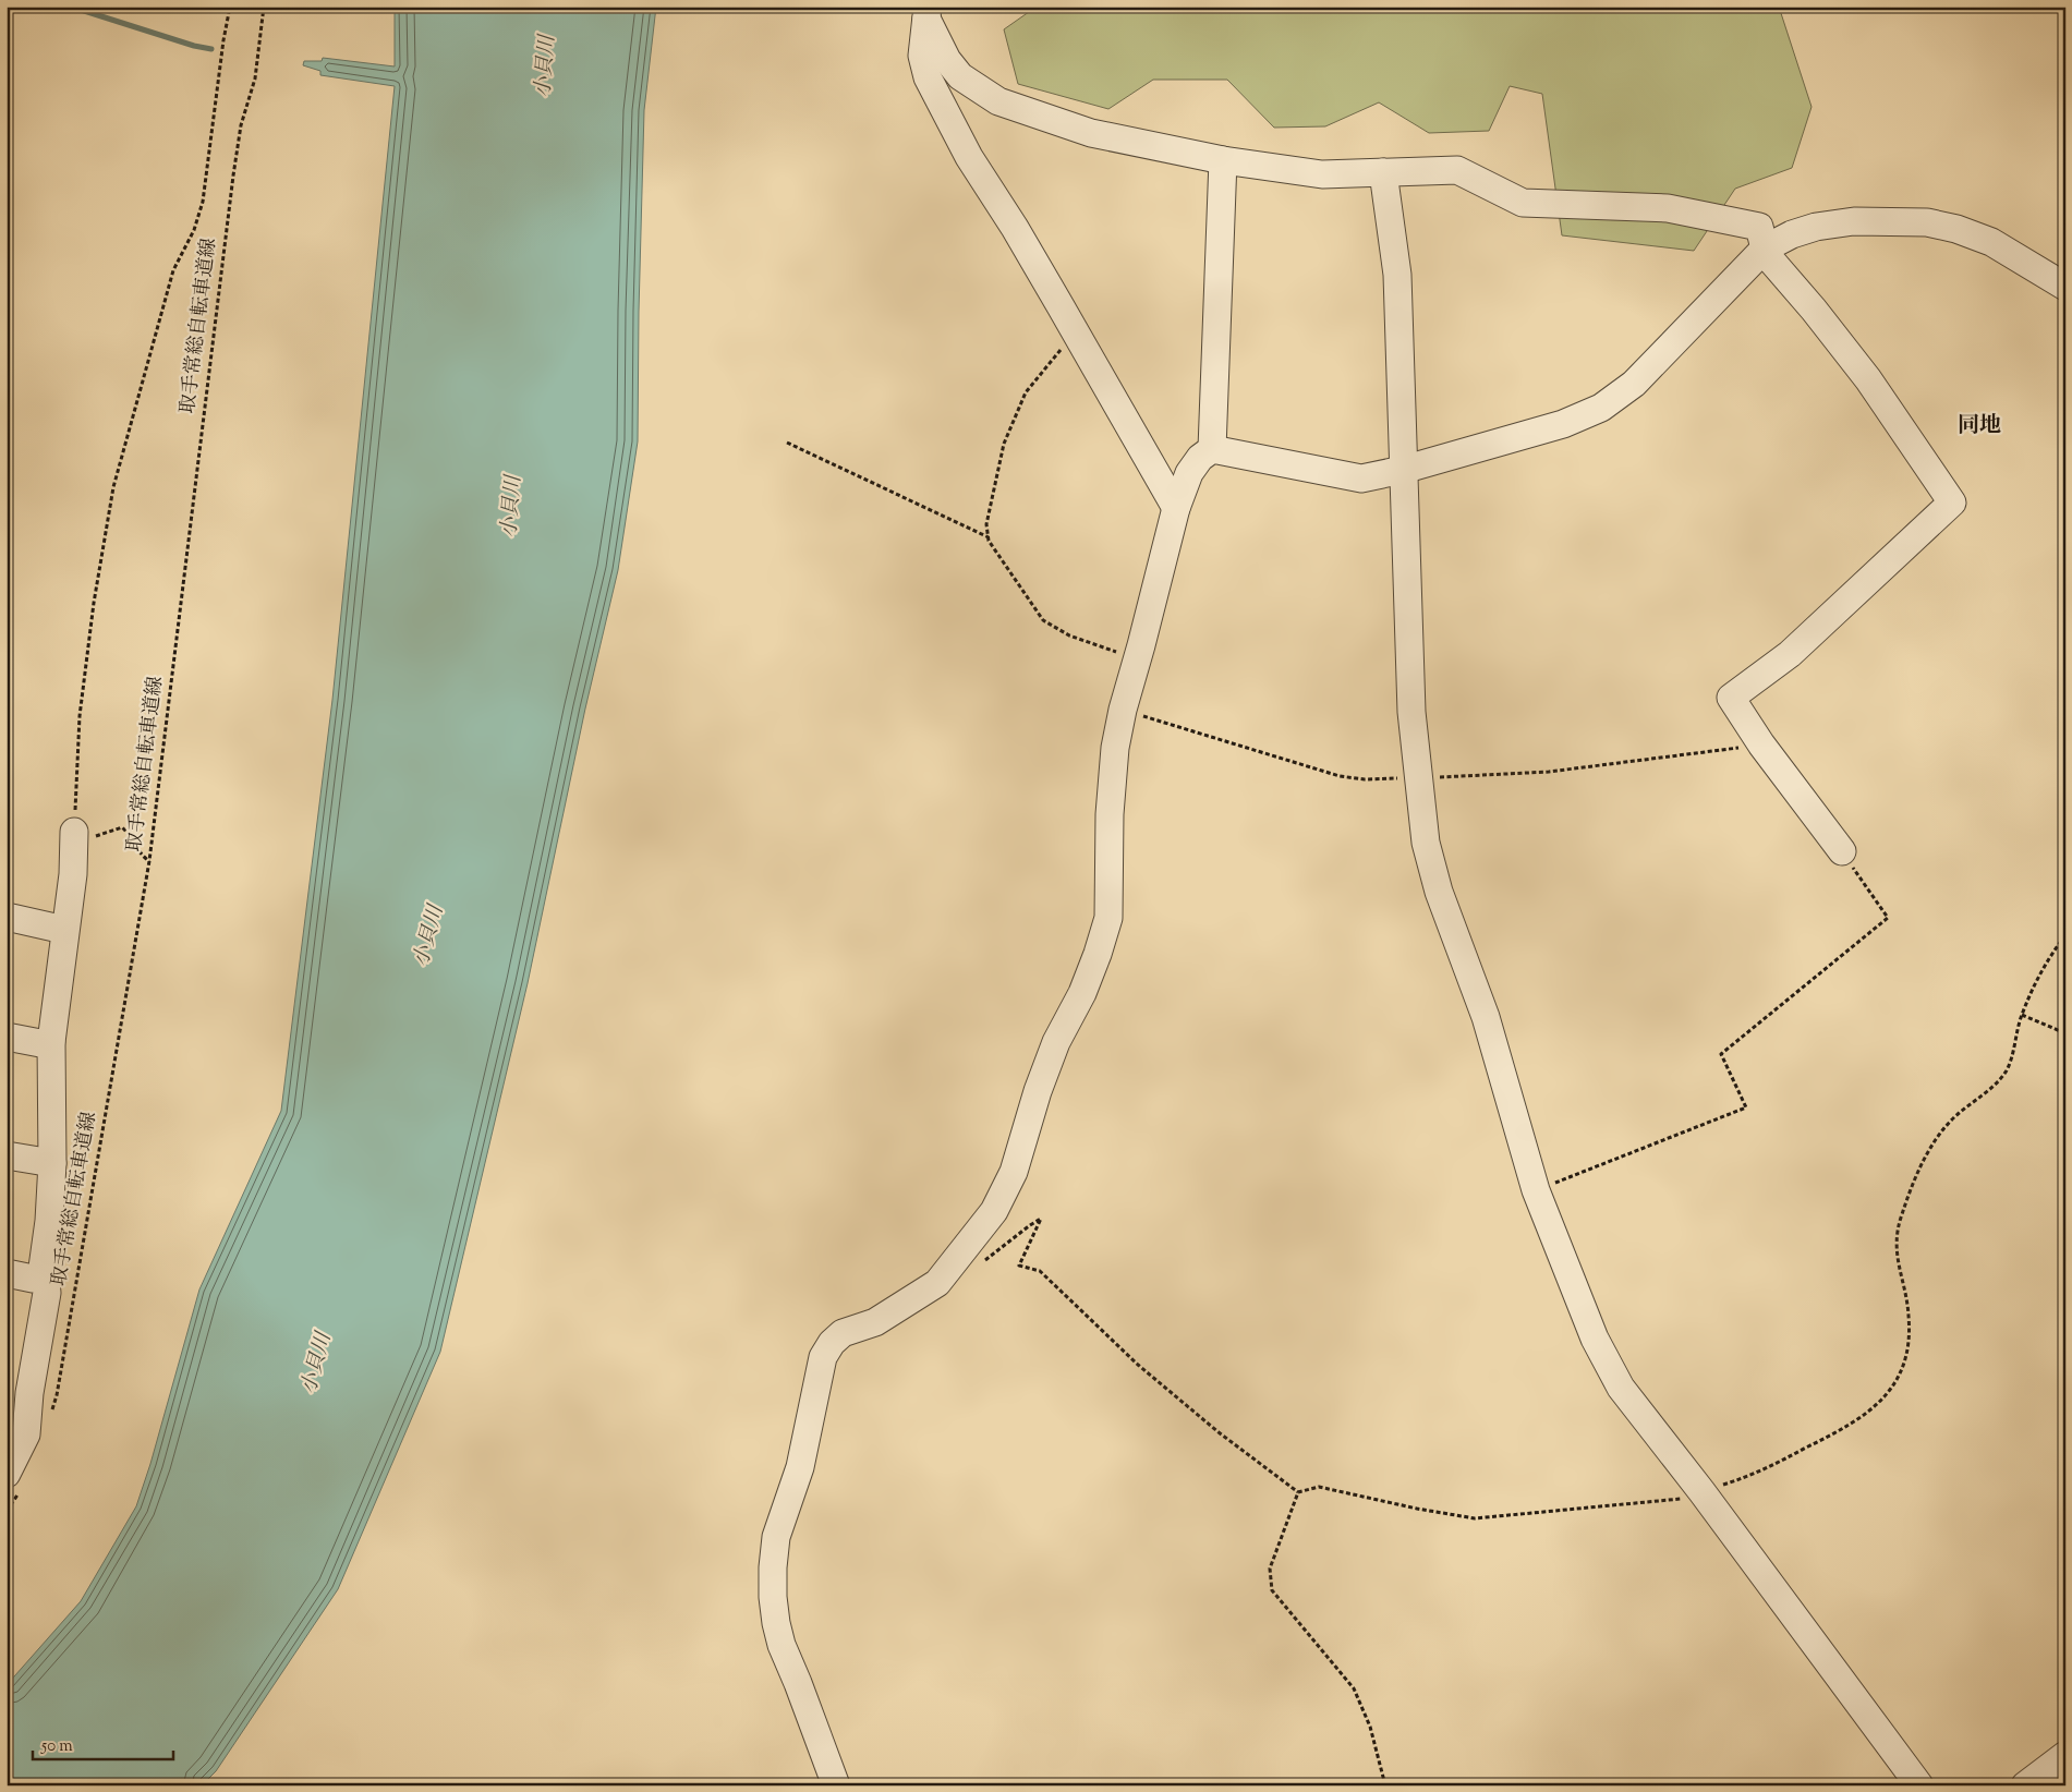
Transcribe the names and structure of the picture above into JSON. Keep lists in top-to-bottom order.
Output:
{
  "streets": {
    "path": ["取手常総自転車道線"]
  },
  "districts": ["同地"],
  "water": ["小貝川"],
  "scale_bar": "50 m"
}
